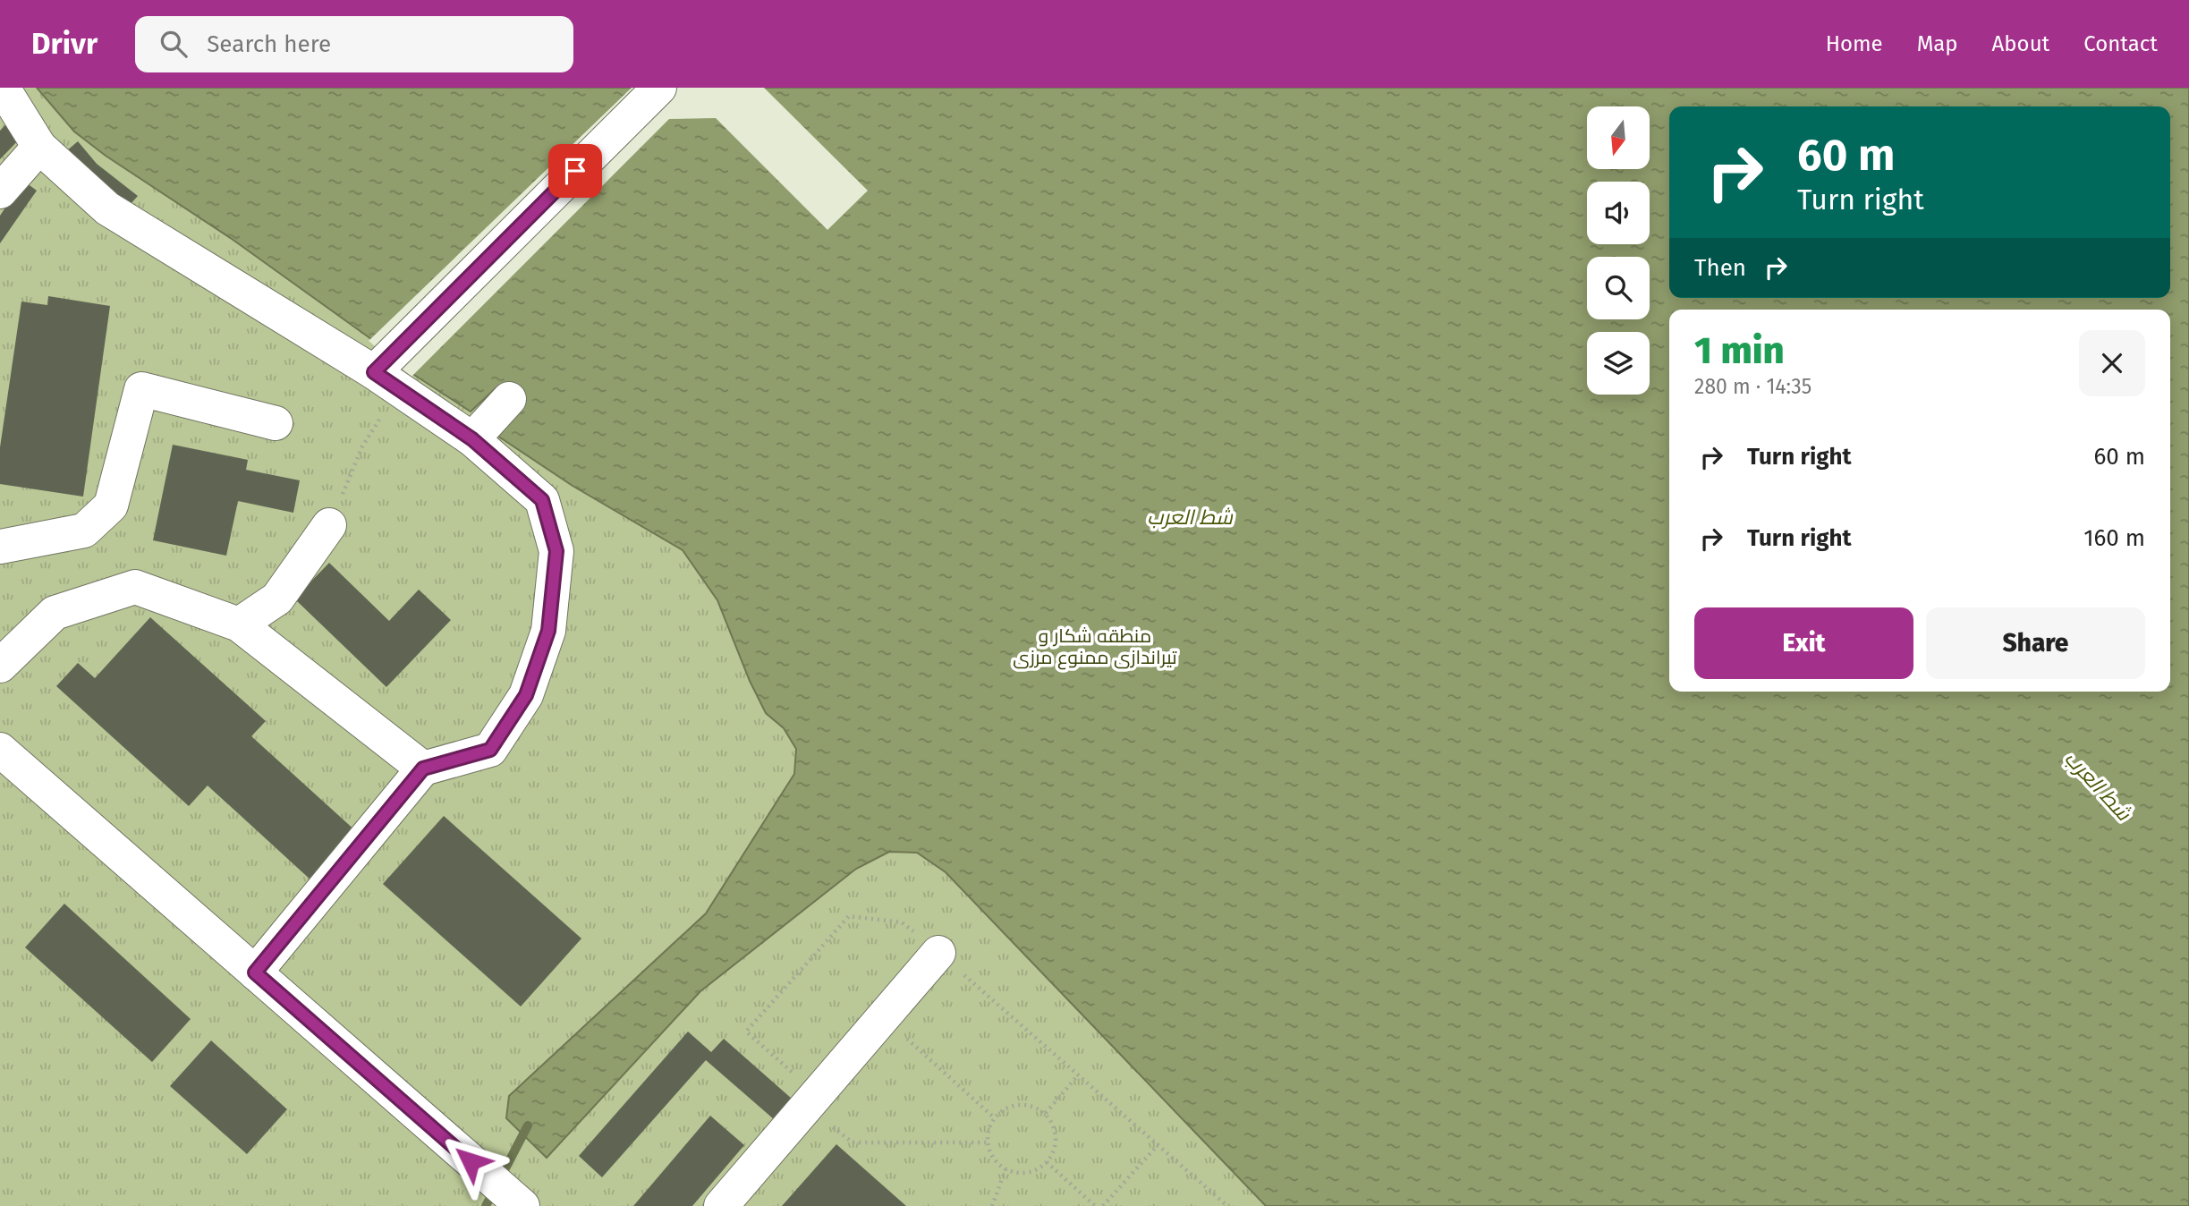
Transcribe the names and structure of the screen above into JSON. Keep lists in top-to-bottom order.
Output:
{
  "water": ["شط العرب"],
  "parks": ["منطقه شکار و تیراندازی ممنوع مرزی"],
  "north": "bottom",
  "page": {
    "header": "Drivr",
    "search": "Search here",
    "nav": [
      "Home",
      "Map",
      "About",
      "Contact"
    ],
    "turn": ["60 m", "Turn right"],
    "then": "Then",
    "heading": ["1 min", "280 m · 14:35"],
    "list": [
      {
        "name": "Turn right",
        "value": "60 m"
      },
      {
        "name": "Turn right",
        "value": "160 m"
      }
    ],
    "buttons": ["Exit", "Share"]
  }
}
